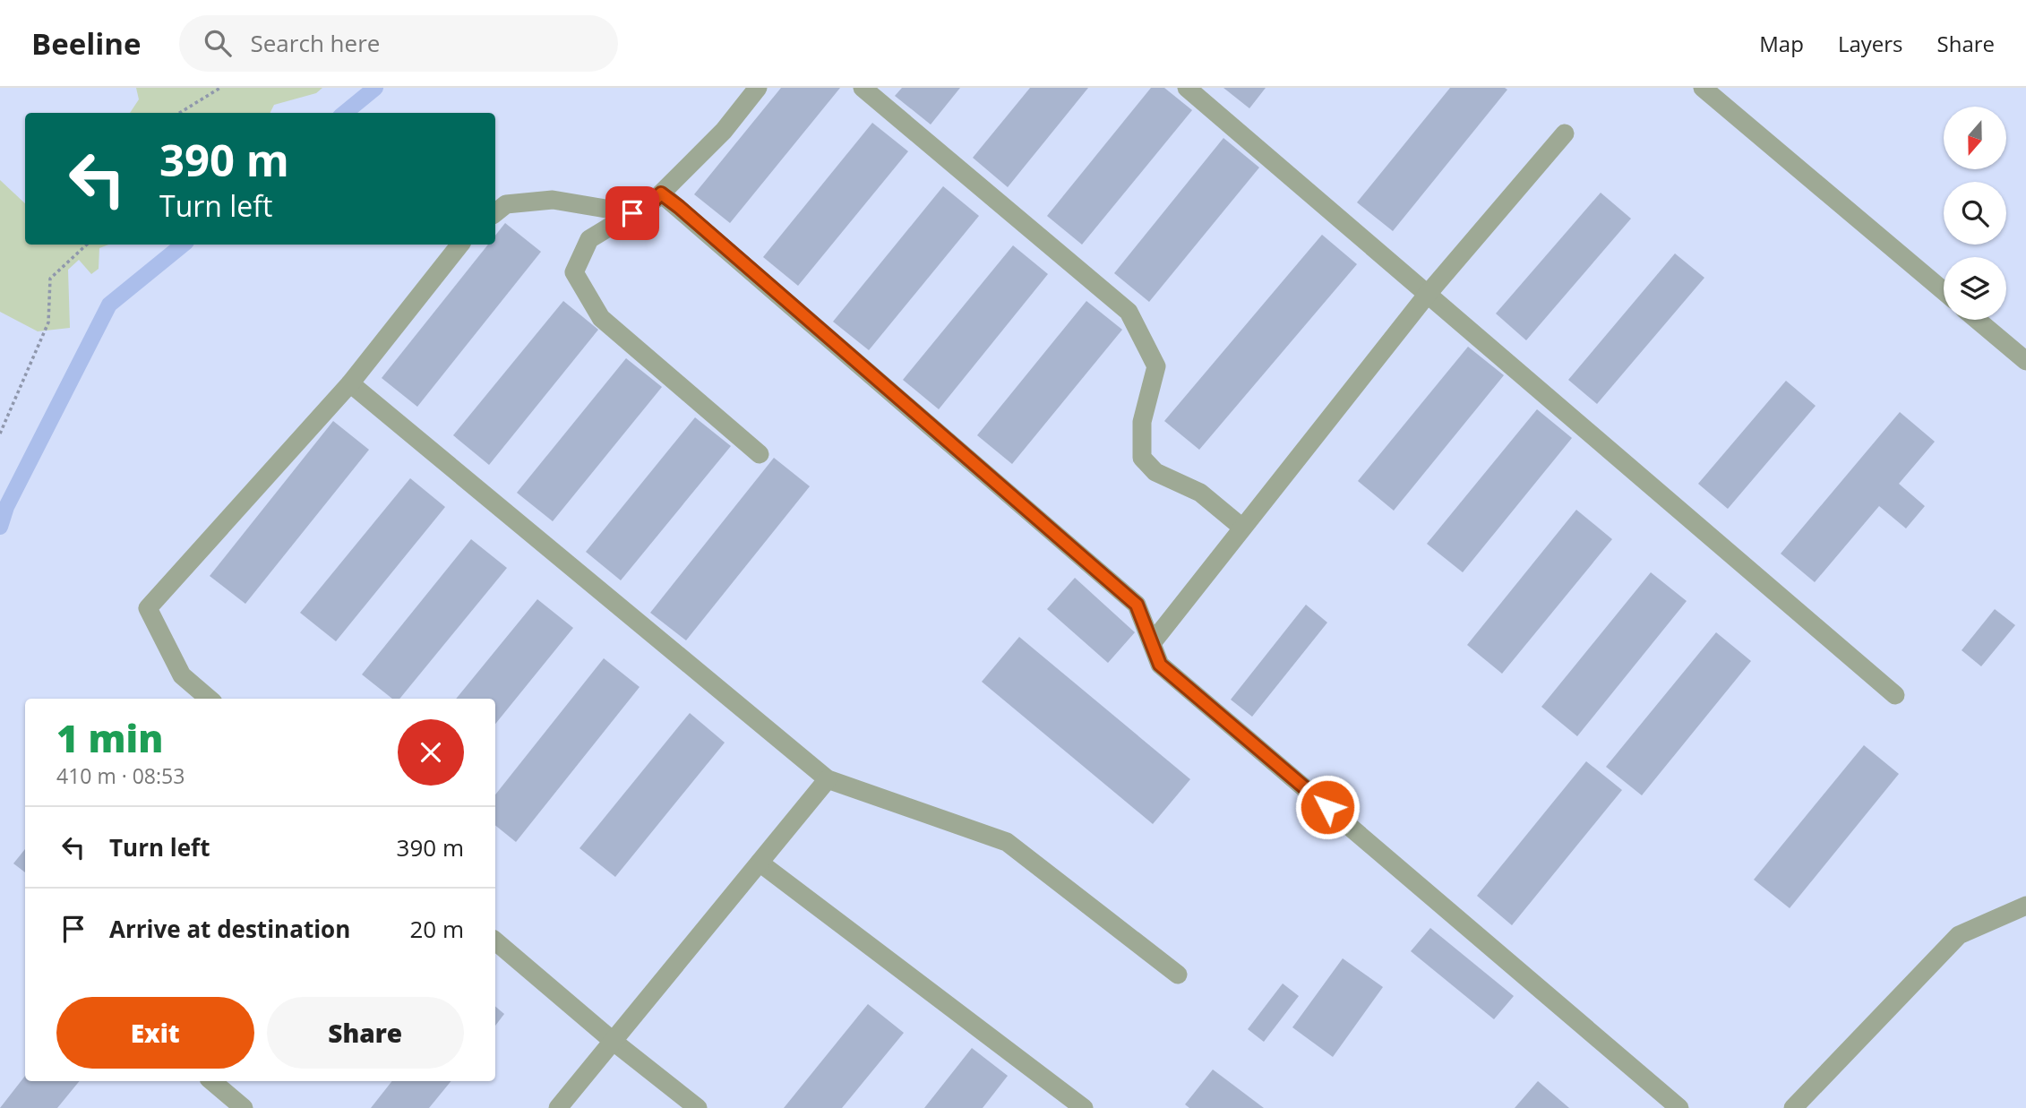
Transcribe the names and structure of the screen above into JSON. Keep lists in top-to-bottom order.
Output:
{
  "north": "bottom",
  "page": {
    "header": "Beeline",
    "search": "Search here",
    "nav": ["Map", "Layers", "Share"],
    "turn": ["390 m", "Turn left"],
    "heading": ["1 min", "410 m · 08:53"],
    "list": [
      {
        "name": "Turn left",
        "value": "390 m"
      },
      {
        "name": "Arrive at destination",
        "value": "20 m"
      }
    ],
    "buttons": ["Exit", "Share"]
  }
}
